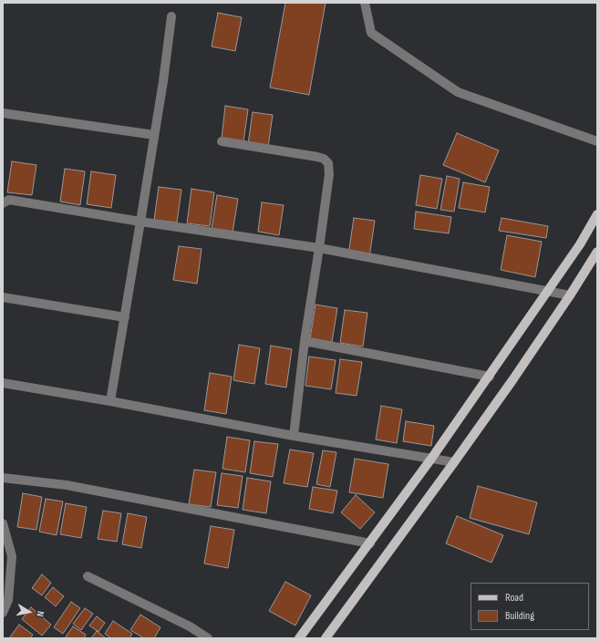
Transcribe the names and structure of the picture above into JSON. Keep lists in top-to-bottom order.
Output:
{
  "legend": ["Road", "Building"],
  "north": "right"
}
